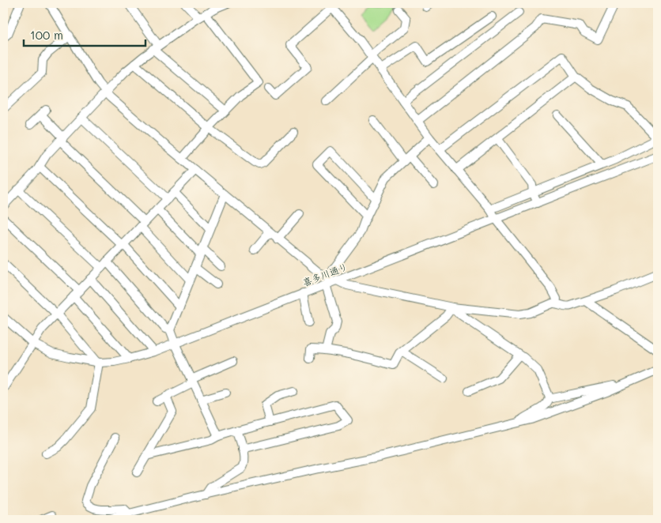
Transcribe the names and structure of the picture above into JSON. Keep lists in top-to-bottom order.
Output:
{
  "streets": {
    "street": ["喜多川通り"]
  },
  "scale_bar": "100 m"
}
